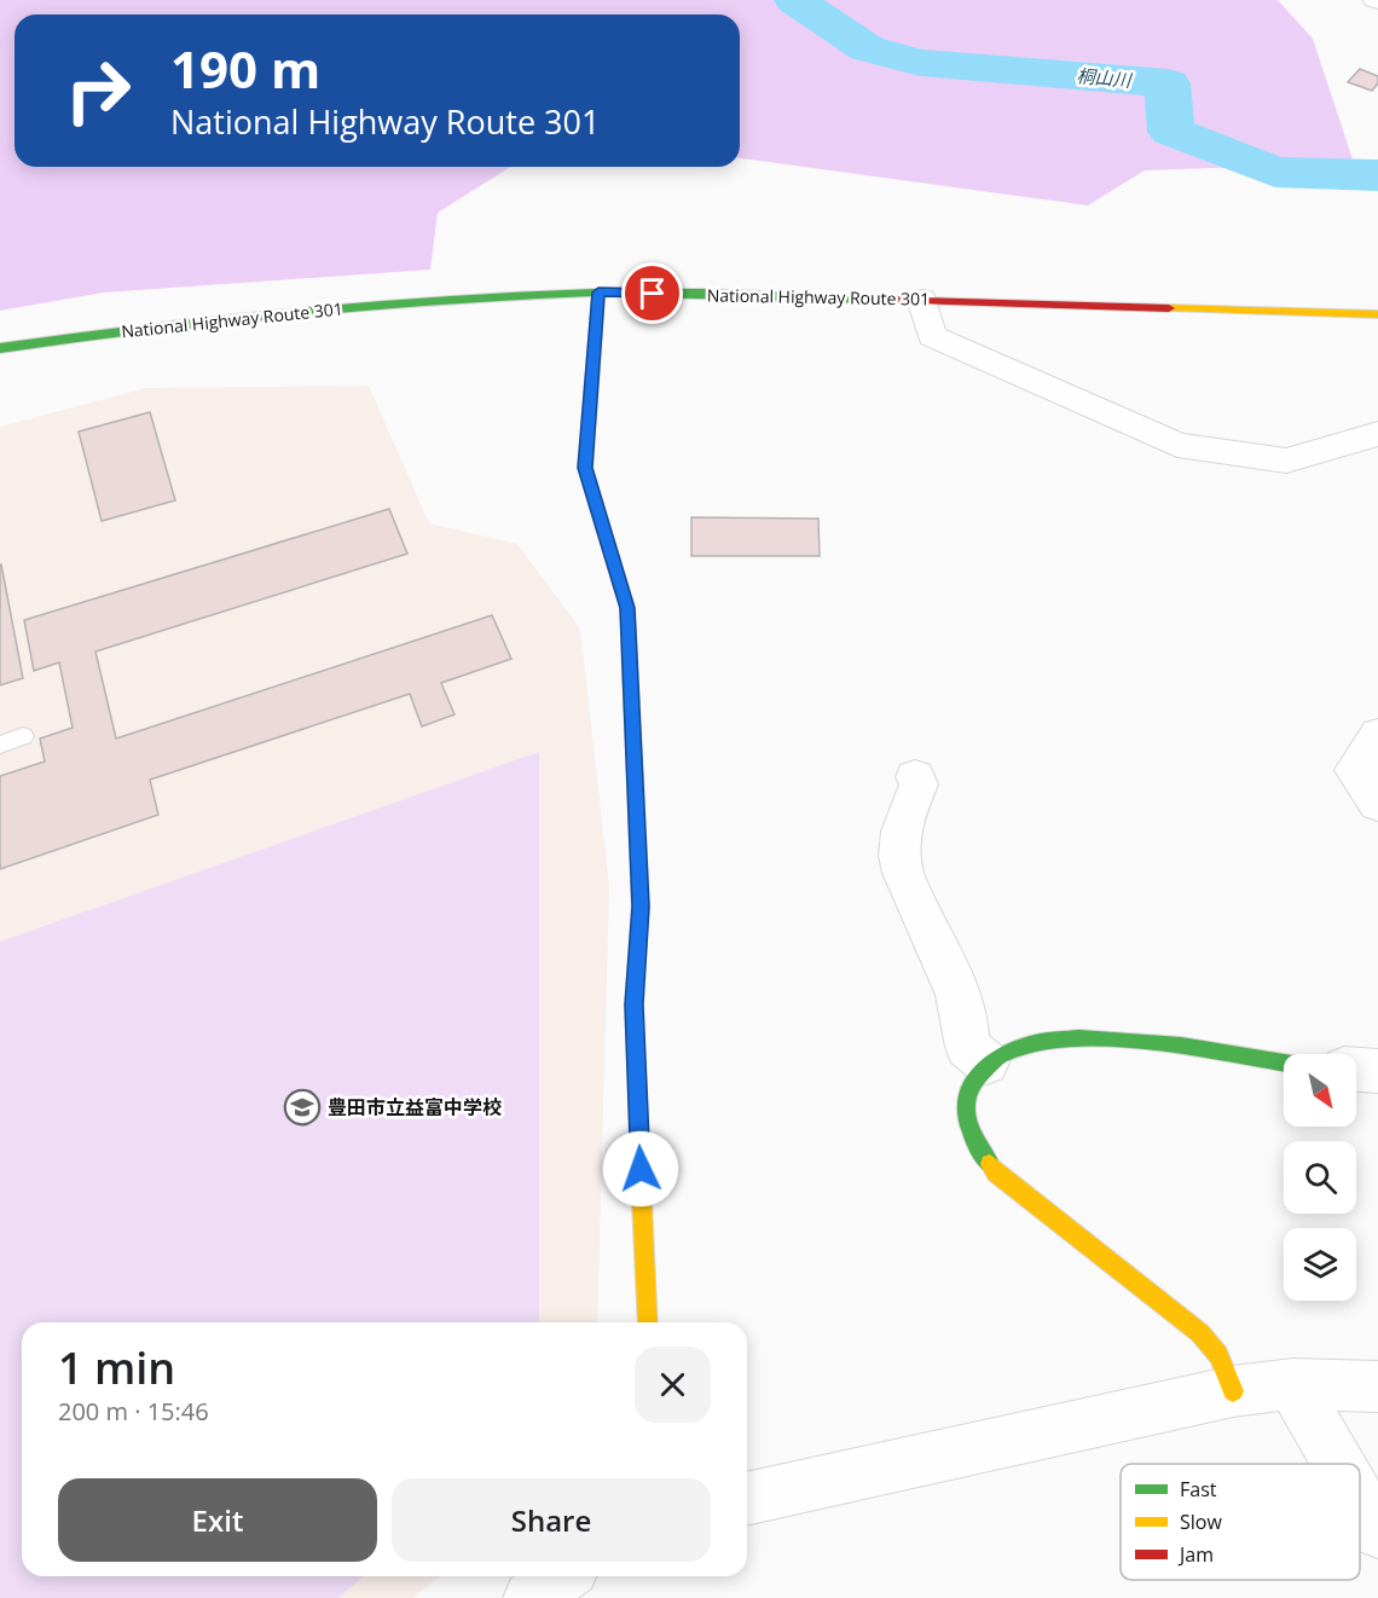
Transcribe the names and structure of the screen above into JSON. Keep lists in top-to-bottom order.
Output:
{
  "streets": {
    "main road": ["National Highway Route 301"]
  },
  "water": ["桐山川"],
  "places": {
    "school or university": ["豊田市立益富中学校"]
  },
  "legend": ["Fast", "Slow", "Jam"],
  "north": "bottom right",
  "page": {
    "turn": ["190 m", "National Highway Route 301"],
    "heading": ["1 min", "200 m · 15:46"],
    "buttons": ["Exit", "Share"]
  }
}
